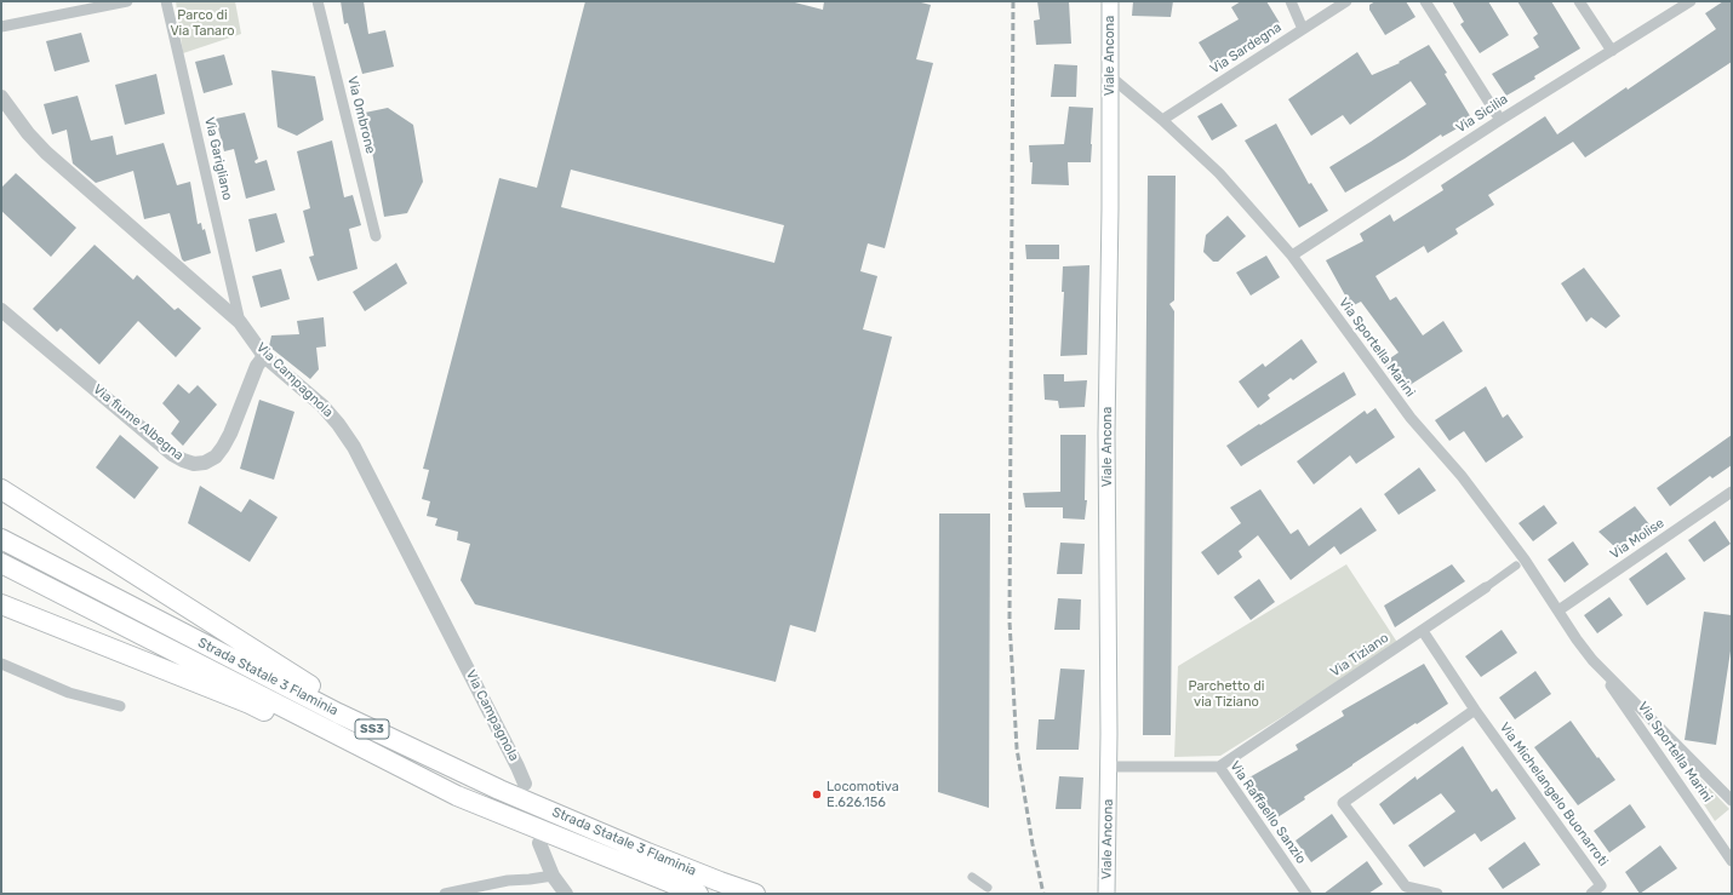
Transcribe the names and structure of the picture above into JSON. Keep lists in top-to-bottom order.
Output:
{
  "streets": {
    "highway": ["Strada Statale 3 Flaminia", "SS3"],
    "main road": ["Viale Ancona"],
    "street": [
      "Via Sardegna",
      "Via Sicilia",
      "Via Ombrone",
      "Via Garigliano",
      "Via Sportella Marini",
      "Via Campagnola",
      "Via fiume Albegna",
      "Via Molise",
      "Via Tiziano",
      "Via Michelangelo Buonarroti",
      "Via Raffaello Sanzio"
    ]
  },
  "crossings": [
    ["Via Sardegna", "Via Sportella Marini"],
    ["Viale Ancona", "Via Sportella Marini"],
    ["Viale Ancona", "Via Raffaello Sanzio"],
    ["Via Sicilia", "Via Sportella Marini"],
    ["Via Garigliano", "Via Campagnola"],
    ["Via Sportella Marini", "Via Molise"],
    ["Via Campagnola", "Via fiume Albegna"],
    ["Via Tiziano", "Via Michelangelo Buonarroti"],
    ["Via Tiziano", "Via Raffaello Sanzio"]
  ],
  "parks": ["Parco di Via Tanaro", "Parchetto di via Tiziano"],
  "places": ["Locomotiva E.626.156"]
}
